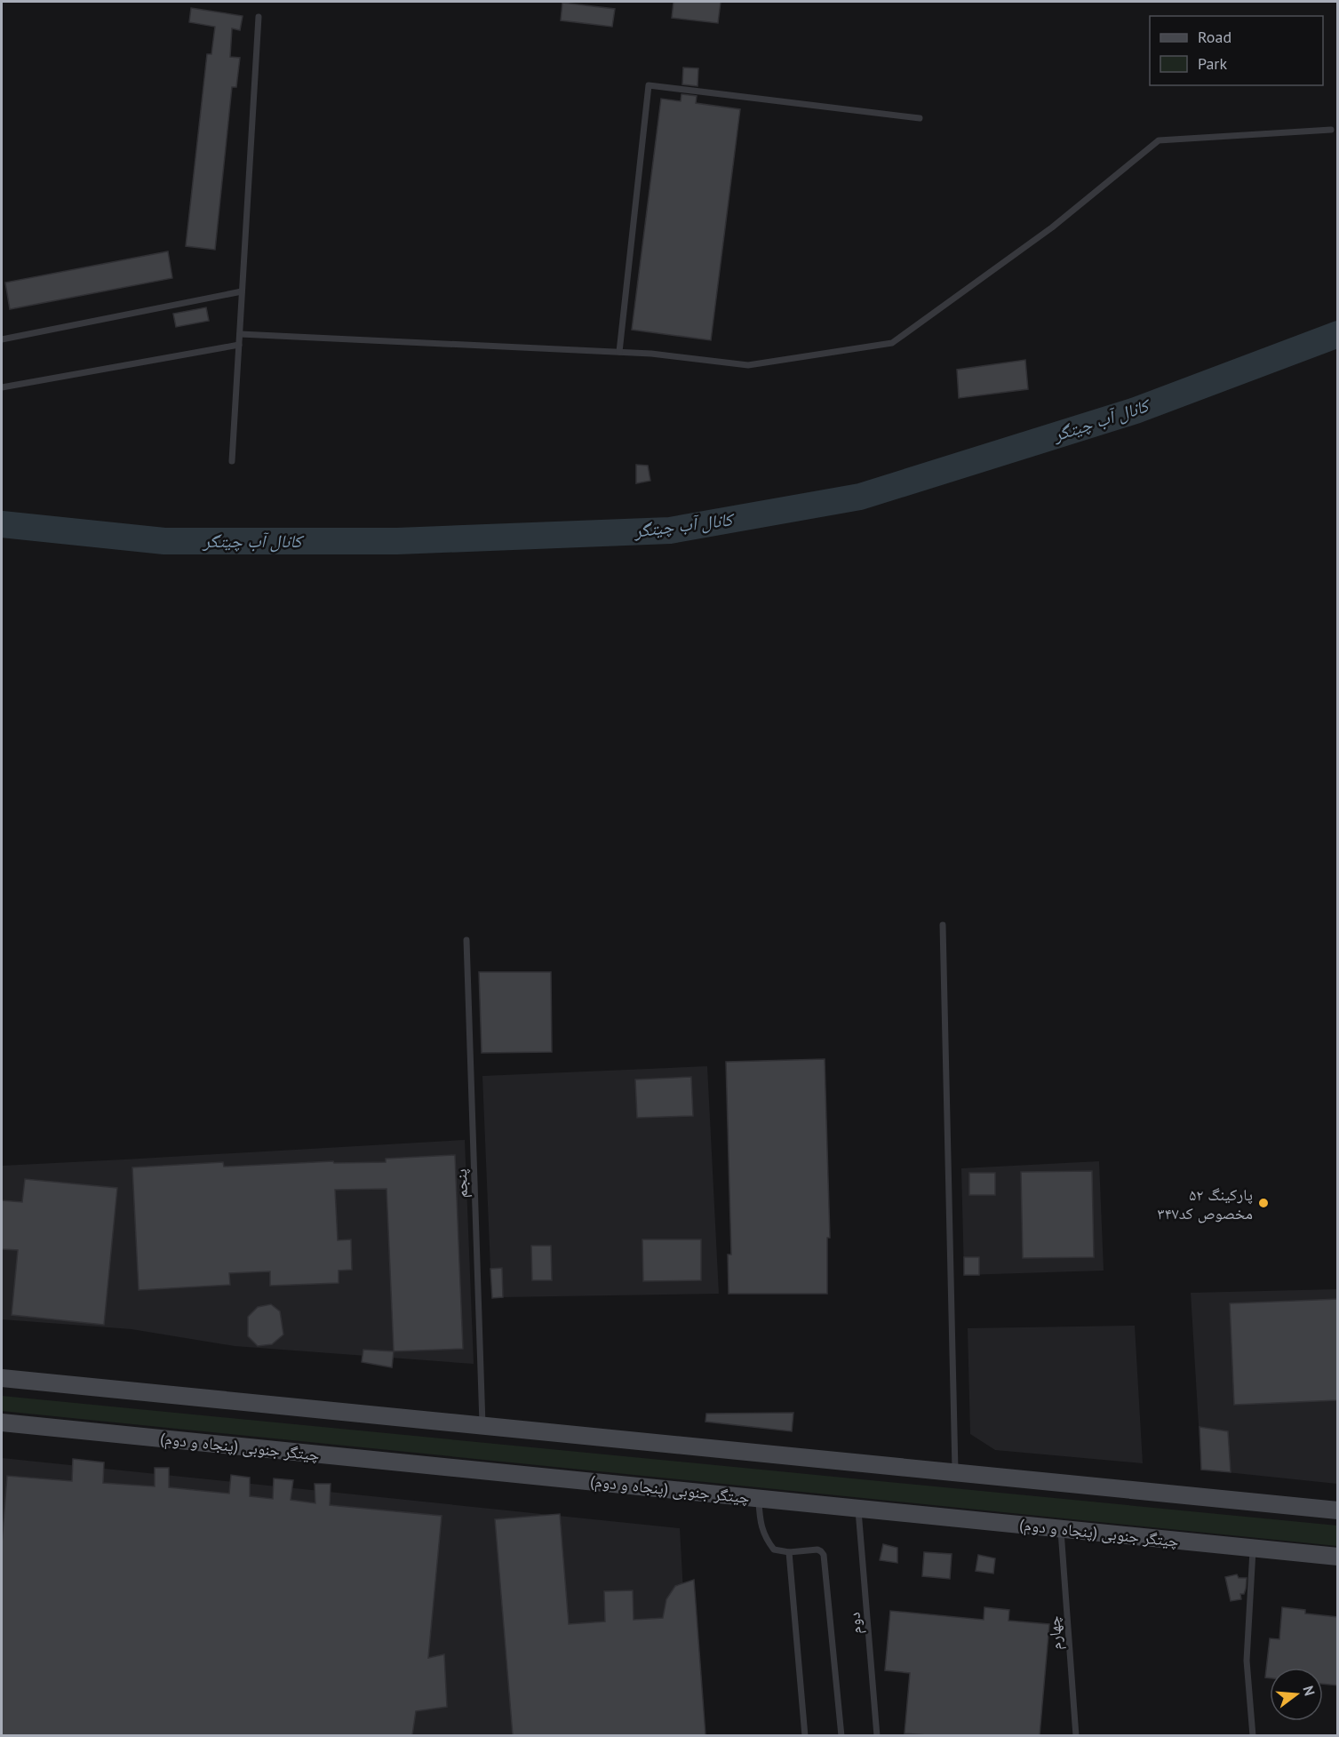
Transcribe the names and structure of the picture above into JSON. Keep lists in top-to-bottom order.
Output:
{
  "streets": {
    "main road": ["چیتگر جنوبی (پنجاه و دوم)"],
    "lane": ["پنجم", "دوم", "چهارم"]
  },
  "crossings": [
    ["چیتگر جنوبی (پنجاه و دوم)", "دوم"],
    ["چیتگر جنوبی (پنجاه و دوم)", "چهارم"]
  ],
  "water": ["کانال آب چیتگر"],
  "places": ["پارکینگ ۵۲ مخصوص کد۳۴۷"],
  "legend": ["Road", "Park"],
  "north": "right"
}
